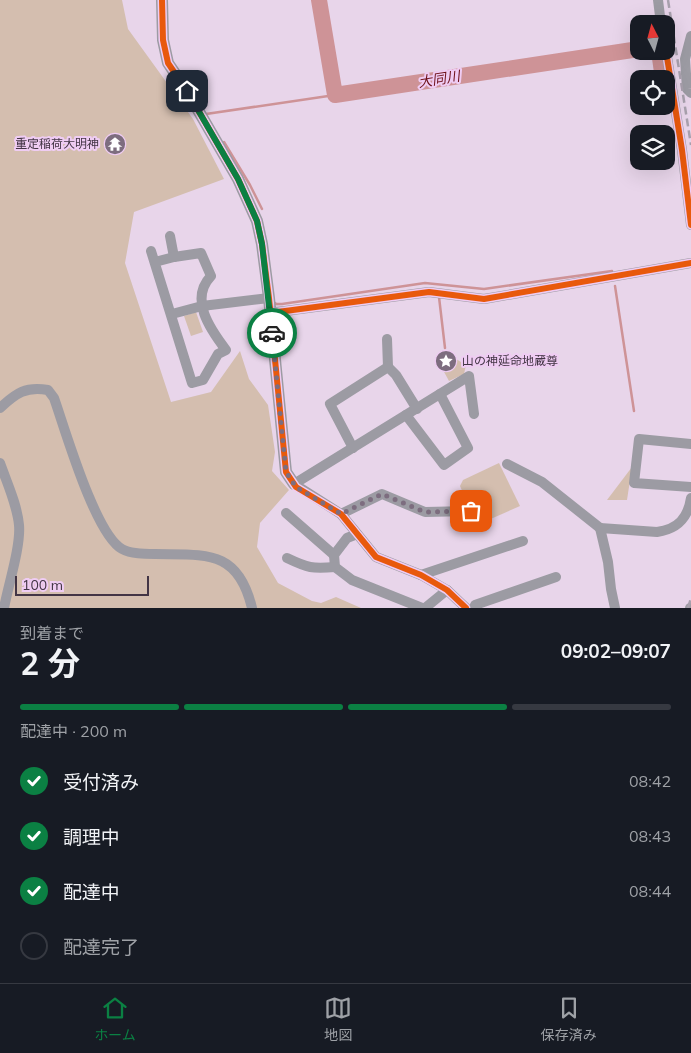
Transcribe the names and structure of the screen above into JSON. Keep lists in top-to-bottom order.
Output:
{
  "water": ["大同川"],
  "places": {
    "temple": ["重定稲荷大明神"],
    "place": ["山の神延命地蔵尊"]
  },
  "scale_bar": "100 m",
  "north": "top",
  "page": {
    "scale": "100 m",
    "heading": ["2 分", "到着まで", "09:02–09:07"],
    "bar": "配達中 · 200 m",
    "list": [
      ["受付済み", "08:42"],
      ["調理中", "08:43"],
      ["配達中", "08:44"],
      "配達完了"
    ],
    "tabs": ["ホーム", "地図", "保存済み"]
  }
}
